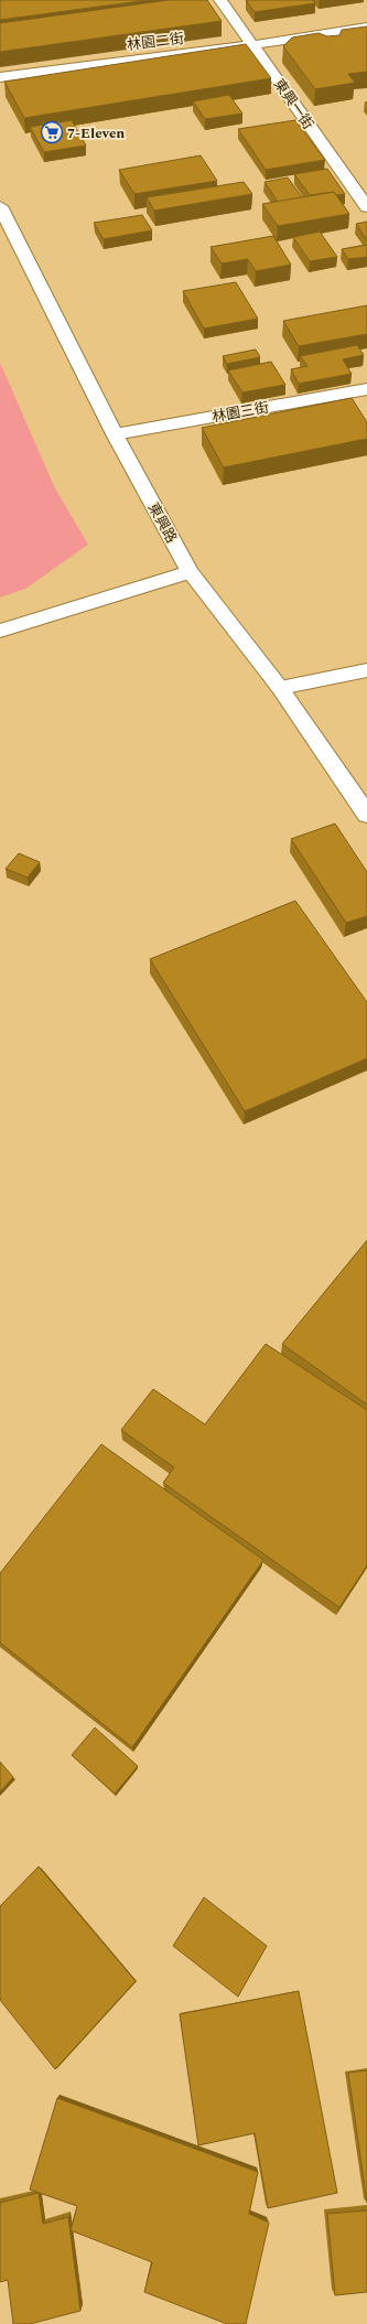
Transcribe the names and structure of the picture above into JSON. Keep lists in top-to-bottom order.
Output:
{
  "streets": {
    "street": [
      "林園二街",
      "東興一街",
      "林園三街",
      "東興路"
    ]
  },
  "crossings": [
    ["林園二街", "東興一街"],
    ["林園三街", "東興路"]
  ],
  "places": {
    "supermarket": ["7-Eleven"]
  }
}
